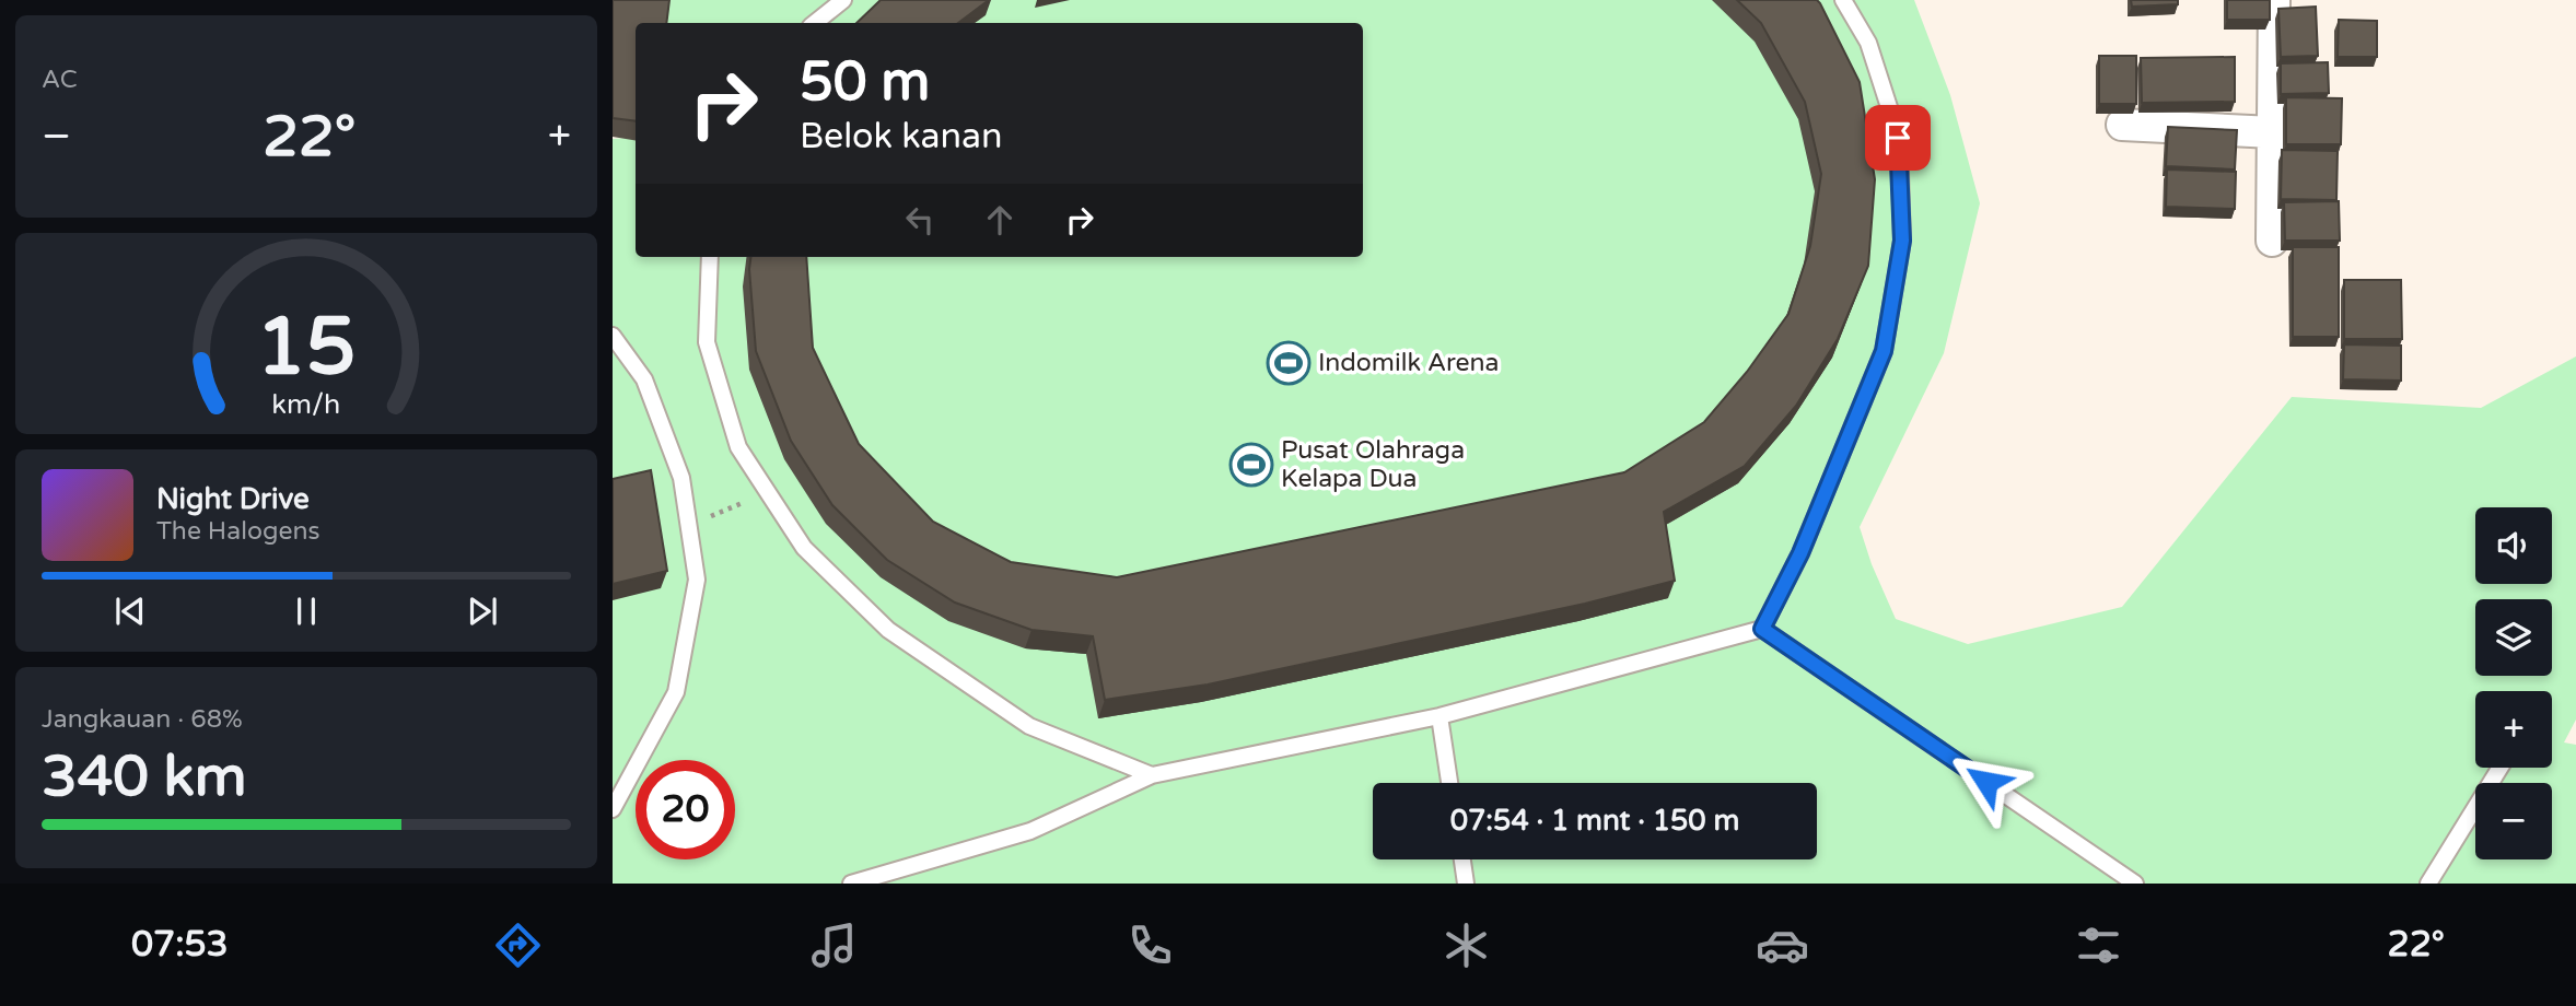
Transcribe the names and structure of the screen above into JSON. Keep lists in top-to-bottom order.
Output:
{
  "places": {
    "sports": ["Indomilk Arena", "Pusat Olahraga Kelapa Dua"]
  },
  "page": {
    "tile": [
      "AC",
      ["Jangkauan · 68%", "340 km"]
    ],
    "turn": ["50 m", "Belok kanan"],
    "heat": ["−", "22°", "+"],
    "song": ["Night Drive", "The Halogens"],
    "map_buttons": ["+", "−"],
    "limit": "20",
    "trip": "07:54 · 1 mnt · 150 m",
    "tabs": ["07:53", "22°"],
    "gauge": ["15", "km/h"]
  }
}
